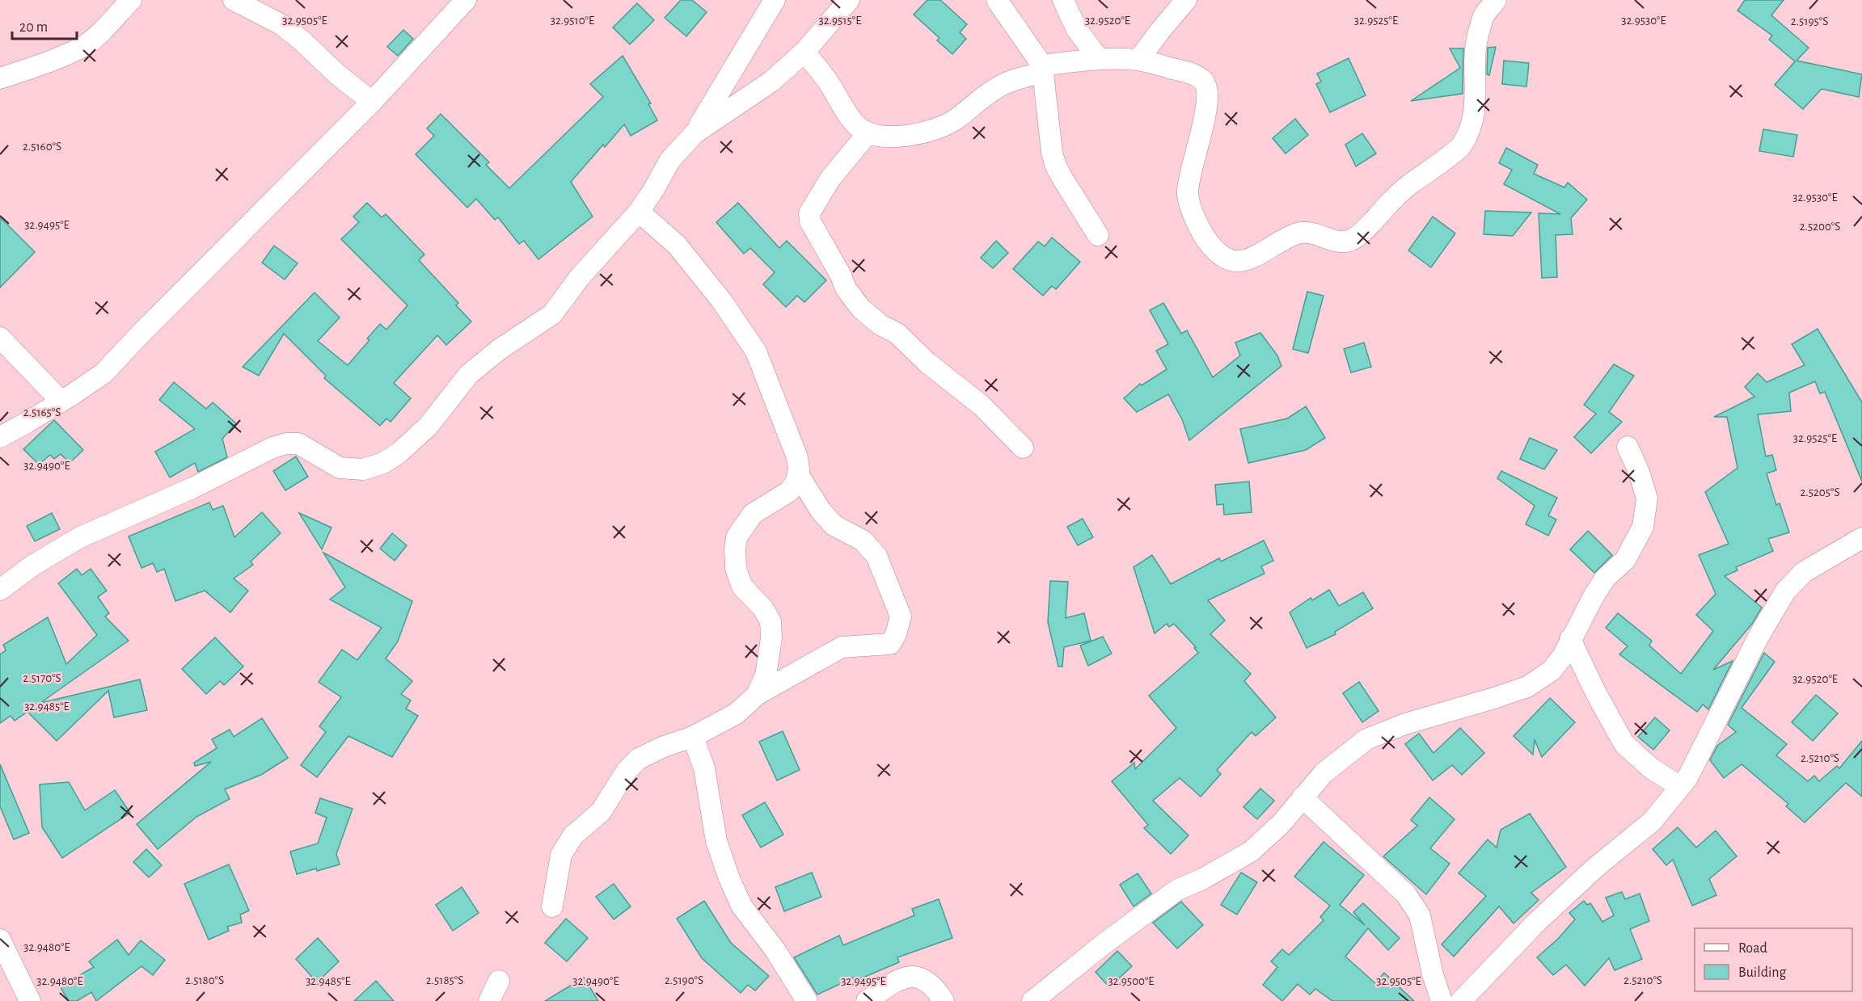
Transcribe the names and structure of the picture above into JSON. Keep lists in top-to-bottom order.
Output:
{
  "legend": ["Road", "Building"],
  "scale_bar": "20 m",
  "coordinates": [
    "32.9505°E",
    "32.9510°E",
    "32.9515°E",
    "32.9520°E",
    "32.9525°E",
    "32.9530°E",
    "2.5195°S",
    "2.5160°S",
    "32.9495°E",
    "2.5200°S",
    "2.5165°S",
    "32.9490°E",
    "2.5205°S",
    "2.5170°S",
    "32.9485°E",
    "2.5210°S",
    "32.9480°E",
    "2.5180°S",
    "2.5185°S",
    "2.5190°S",
    "32.9500°E"
  ]
}
